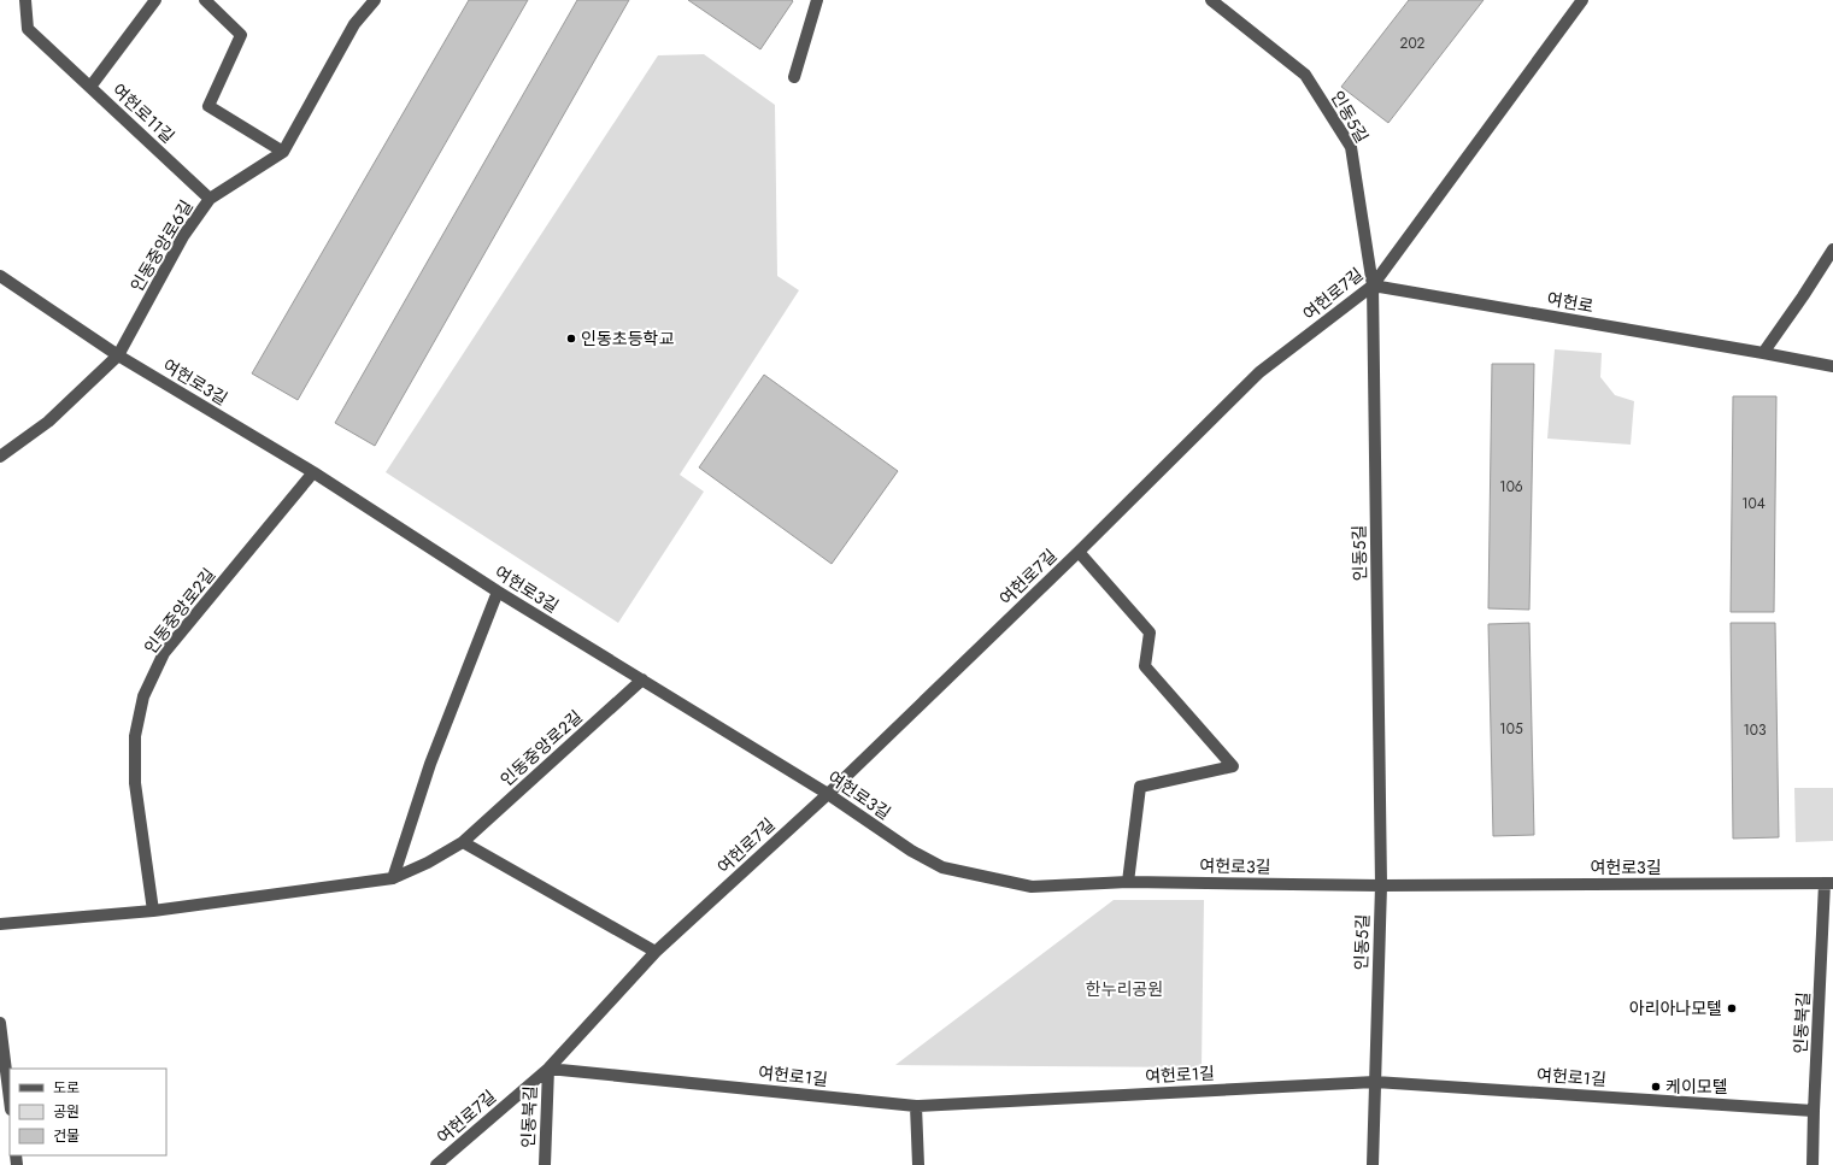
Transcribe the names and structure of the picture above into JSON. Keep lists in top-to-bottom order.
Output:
{
  "streets": {
    "street": [
      "여헌로11길",
      "인동5길",
      "인동중앙로6길",
      "여헌로7길",
      "여헌로",
      "여헌로3길",
      "인동중앙로2길",
      "인동북길",
      "여헌로1길"
    ]
  },
  "crossings": [
    ["여헌로11길", "인동중앙로6길"],
    ["인동5길", "여헌로7길"],
    ["인동5길", "여헌로"],
    ["인동5길", "여헌로3길"],
    ["인동5길", "여헌로1길"],
    ["인동중앙로6길", "여헌로3길"],
    ["여헌로7길", "여헌로"],
    ["여헌로7길", "여헌로3길"],
    ["여헌로7길", "인동북길"],
    ["여헌로7길", "여헌로1길"],
    ["여헌로3길", "인동중앙로2길"],
    ["여헌로3길", "인동북길"],
    ["인동북길", "여헌로1길"]
  ],
  "parks": ["한누리공원"],
  "places": ["인동초등학교", "아리아나모텔", "케이모텔"],
  "house_numbers": [
    "202",
    "106",
    "104",
    "105",
    "103"
  ],
  "legend": ["도로", "공원", "건물"]
}
